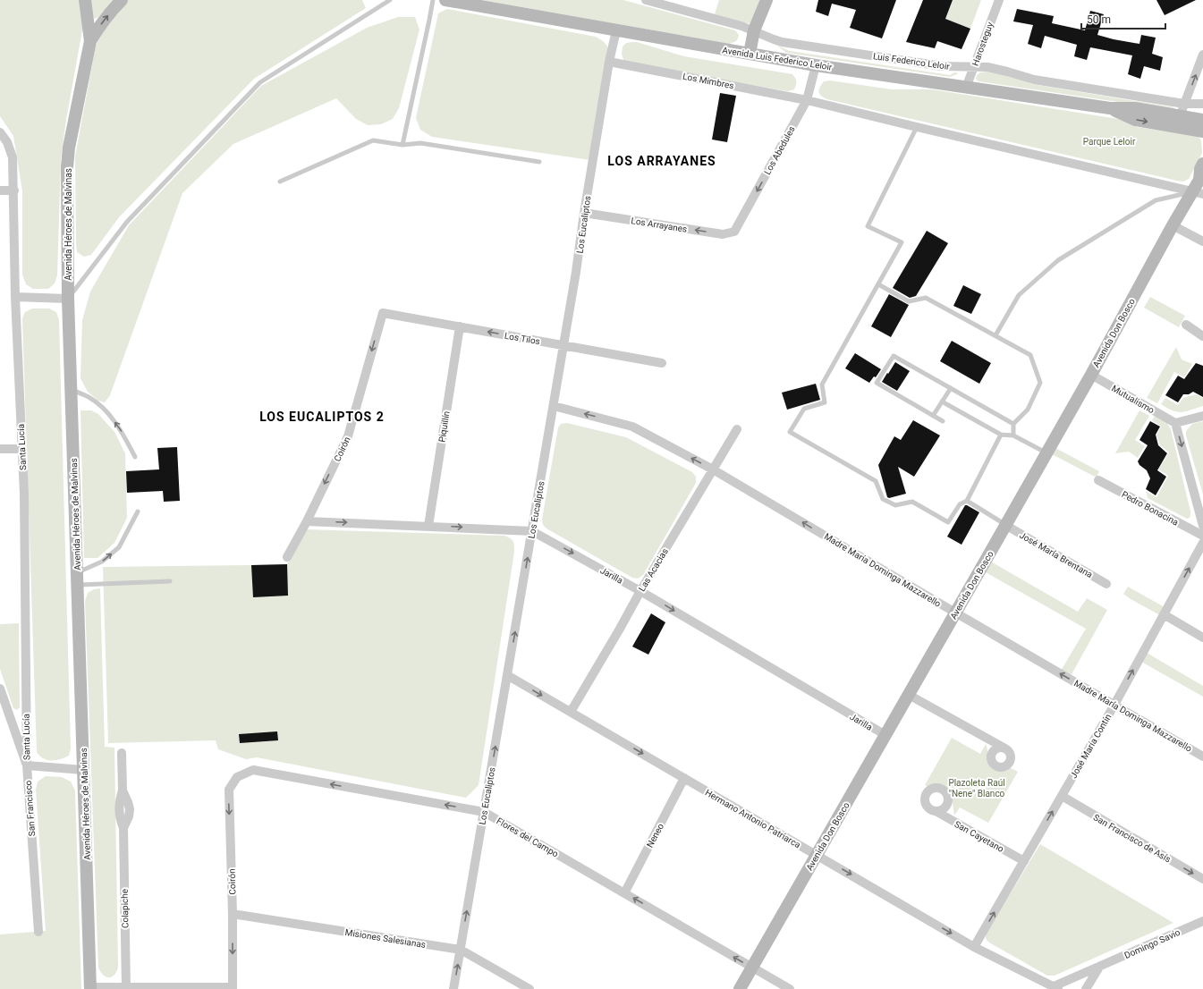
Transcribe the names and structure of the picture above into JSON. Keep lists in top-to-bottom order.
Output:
{
  "streets": {
    "main road": ["Avenida Luis Federico Leloir", "Avenida Héroes de Malvinas", "Avenida Don Bosco"],
    "street": [
      "Harosteguy",
      "Luis Federico Leloir",
      "Los Mimbres",
      "Los Abedules",
      "Los Eucaliptos",
      "Los Arrayanes",
      "Los Tilos",
      "Mutualismo",
      "Piquillín",
      "Santa Lucía",
      "Coirón",
      "Pedro Bonacina",
      "José María Brentana",
      "Las Acacias",
      "Madre María Dominga Mazzarello",
      "Jarilla",
      "José María Contín",
      "San Francisco",
      "Hermano Antonio Patriarca",
      "Neneo",
      "San Cayetano",
      "Flores del Campo",
      "San Francisco de Asís",
      "Colapiche",
      "Misiones Salesianas",
      "Domingo Savio"
    ]
  },
  "crossings": [
    ["Harosteguy", "Avenida Luis Federico Leloir"],
    ["Harosteguy", "Luis Federico Leloir"],
    ["Avenida Luis Federico Leloir", "Luis Federico Leloir"],
    ["Avenida Luis Federico Leloir", "Los Abedules"],
    ["Avenida Luis Federico Leloir", "Los Eucaliptos"],
    ["Los Mimbres", "Los Abedules"],
    ["Los Mimbres", "Los Eucaliptos"],
    ["Los Abedules", "Los Arrayanes"],
    ["Los Eucaliptos", "Los Arrayanes"],
    ["Los Eucaliptos", "Los Tilos"],
    ["Los Eucaliptos", "Madre María Dominga Mazzarello"],
    ["Los Eucaliptos", "Jarilla"],
    ["Los Eucaliptos", "Hermano Antonio Patriarca"],
    ["Los Eucaliptos", "Flores del Campo"],
    ["Los Eucaliptos", "Misiones Salesianas"],
    ["Avenida Don Bosco", "Mutualismo"],
    ["Avenida Don Bosco", "José María Brentana"],
    ["Avenida Don Bosco", "Madre María Dominga Mazzarello"],
    ["Avenida Don Bosco", "Jarilla"],
    ["Avenida Don Bosco", "Hermano Antonio Patriarca"],
    ["Avenida Don Bosco", "Flores del Campo"],
    ["Los Tilos", "Piquillín"],
    ["Los Tilos", "Coirón"],
    ["Piquillín", "Jarilla"],
    ["Santa Lucía", "San Francisco"],
    ["Coirón", "Jarilla"],
    ["Coirón", "Flores del Campo"],
    ["Coirón", "Misiones Salesianas"],
    ["Las Acacias", "Madre María Dominga Mazzarello"],
    ["Las Acacias", "Jarilla"],
    ["Las Acacias", "Hermano Antonio Patriarca"],
    ["Madre María Dominga Mazzarello", "José María Contín"],
    ["José María Contín", "Hermano Antonio Patriarca"],
    ["José María Contín", "San Cayetano"],
    ["José María Contín", "San Francisco de Asís"],
    ["Hermano Antonio Patriarca", "Neneo"],
    ["Hermano Antonio Patriarca", "Domingo Savio"],
    ["Neneo", "Flores del Campo"]
  ],
  "one_way": [
    "Los Abedules",
    "Los Eucaliptos",
    "Los Arrayanes",
    "Los Tilos",
    "Coirón",
    "Madre María Dominga Mazzarello",
    "Jarilla",
    "José María Contín",
    "Hermano Antonio Patriarca",
    "Flores del Campo",
    "San Francisco de Asís"
  ],
  "districts": ["LOS ARRAYANES", "LOS EUCALIPTOS 2"],
  "parks": ["Parque Leloir", "Plazoleta Raúl \"Nene\" Blanco"],
  "scale_bar": "50 m"
}
